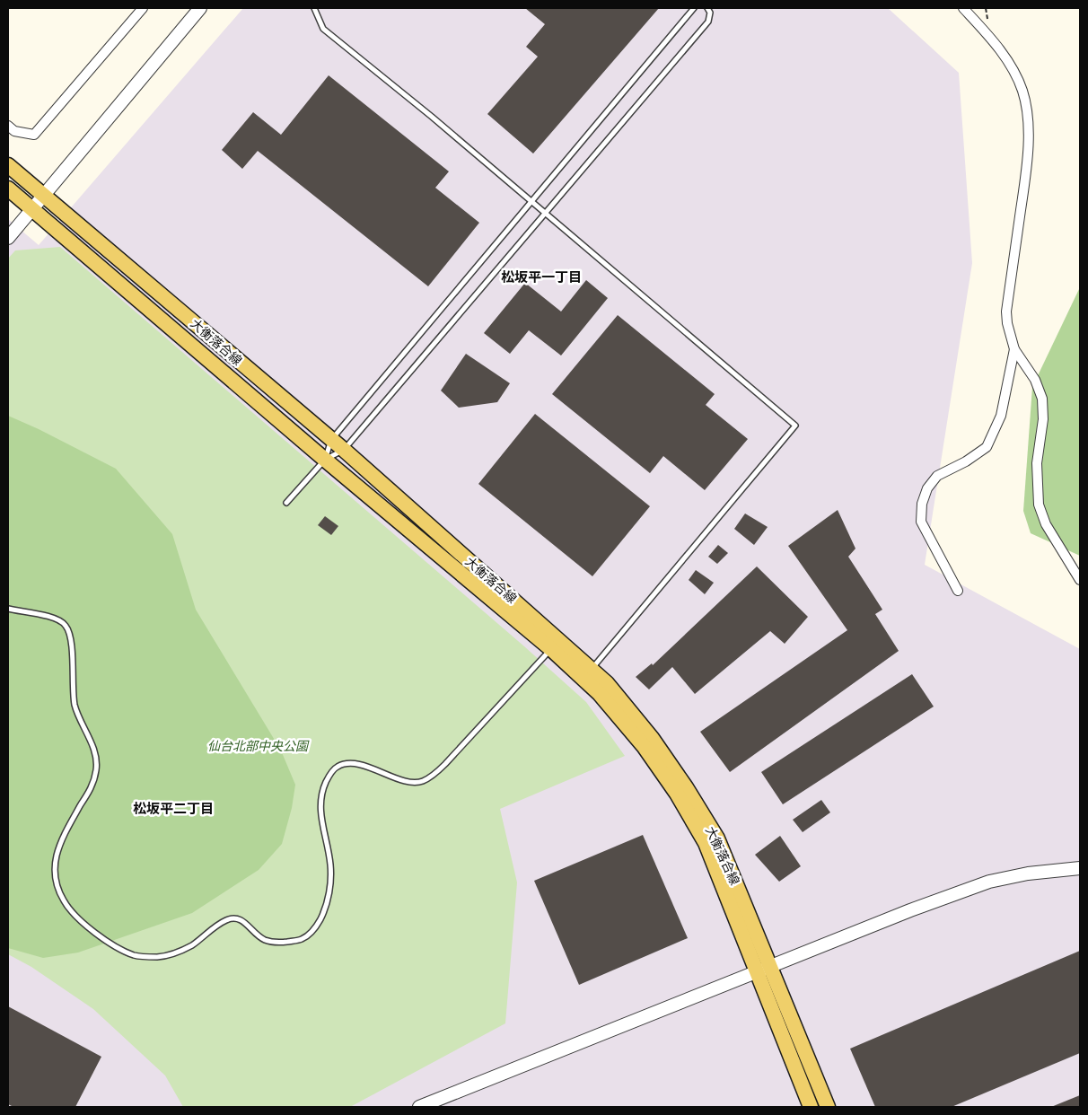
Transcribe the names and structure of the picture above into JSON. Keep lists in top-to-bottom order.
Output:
{
  "streets": {
    "main road": ["大衡落合線"]
  },
  "districts": ["松坂平一丁目", "松坂平二丁目"],
  "parks": ["仙台北部中央公園"]
}
